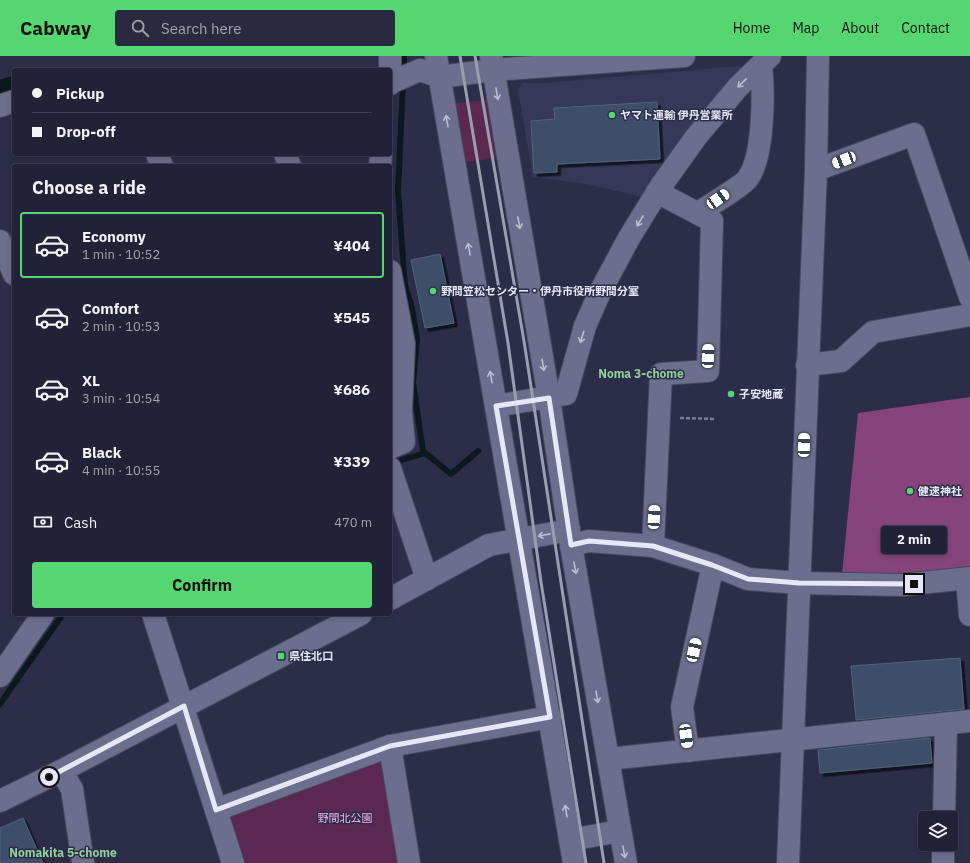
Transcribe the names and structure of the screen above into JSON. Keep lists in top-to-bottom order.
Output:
{
  "districts": ["Noma 3-chome", "Nomakita 5-chome"],
  "parks": ["野間北公園"],
  "places": {
    "other": [
      "ヤマト運輸 伊丹営業所",
      "野間笠松センター・伊丹市役所野間分室",
      "子安地蔵",
      "健速神社"
    ],
    "transit": ["県住北口"]
  },
  "page": {
    "header": "Cabway",
    "search": "Search here",
    "nav": [
      "Home",
      "Map",
      "About",
      "Contact"
    ],
    "banner": ["Pickup", "Drop-off"],
    "heading": "Choose a ride",
    "list": [
      {
        "name": "Economy",
        "note": "1 min · 10:52",
        "value": "¥404"
      },
      {
        "name": "Comfort",
        "note": "2 min · 10:53",
        "value": "¥545"
      },
      {
        "name": "XL",
        "note": "3 min · 10:54",
        "value": "¥686"
      },
      {
        "name": "Black",
        "note": "4 min · 10:55",
        "value": "¥339"
      }
    ],
    "pay": ["Cash", "470 m"],
    "bubble": "2 min",
    "buttons": "Confirm"
  }
}
